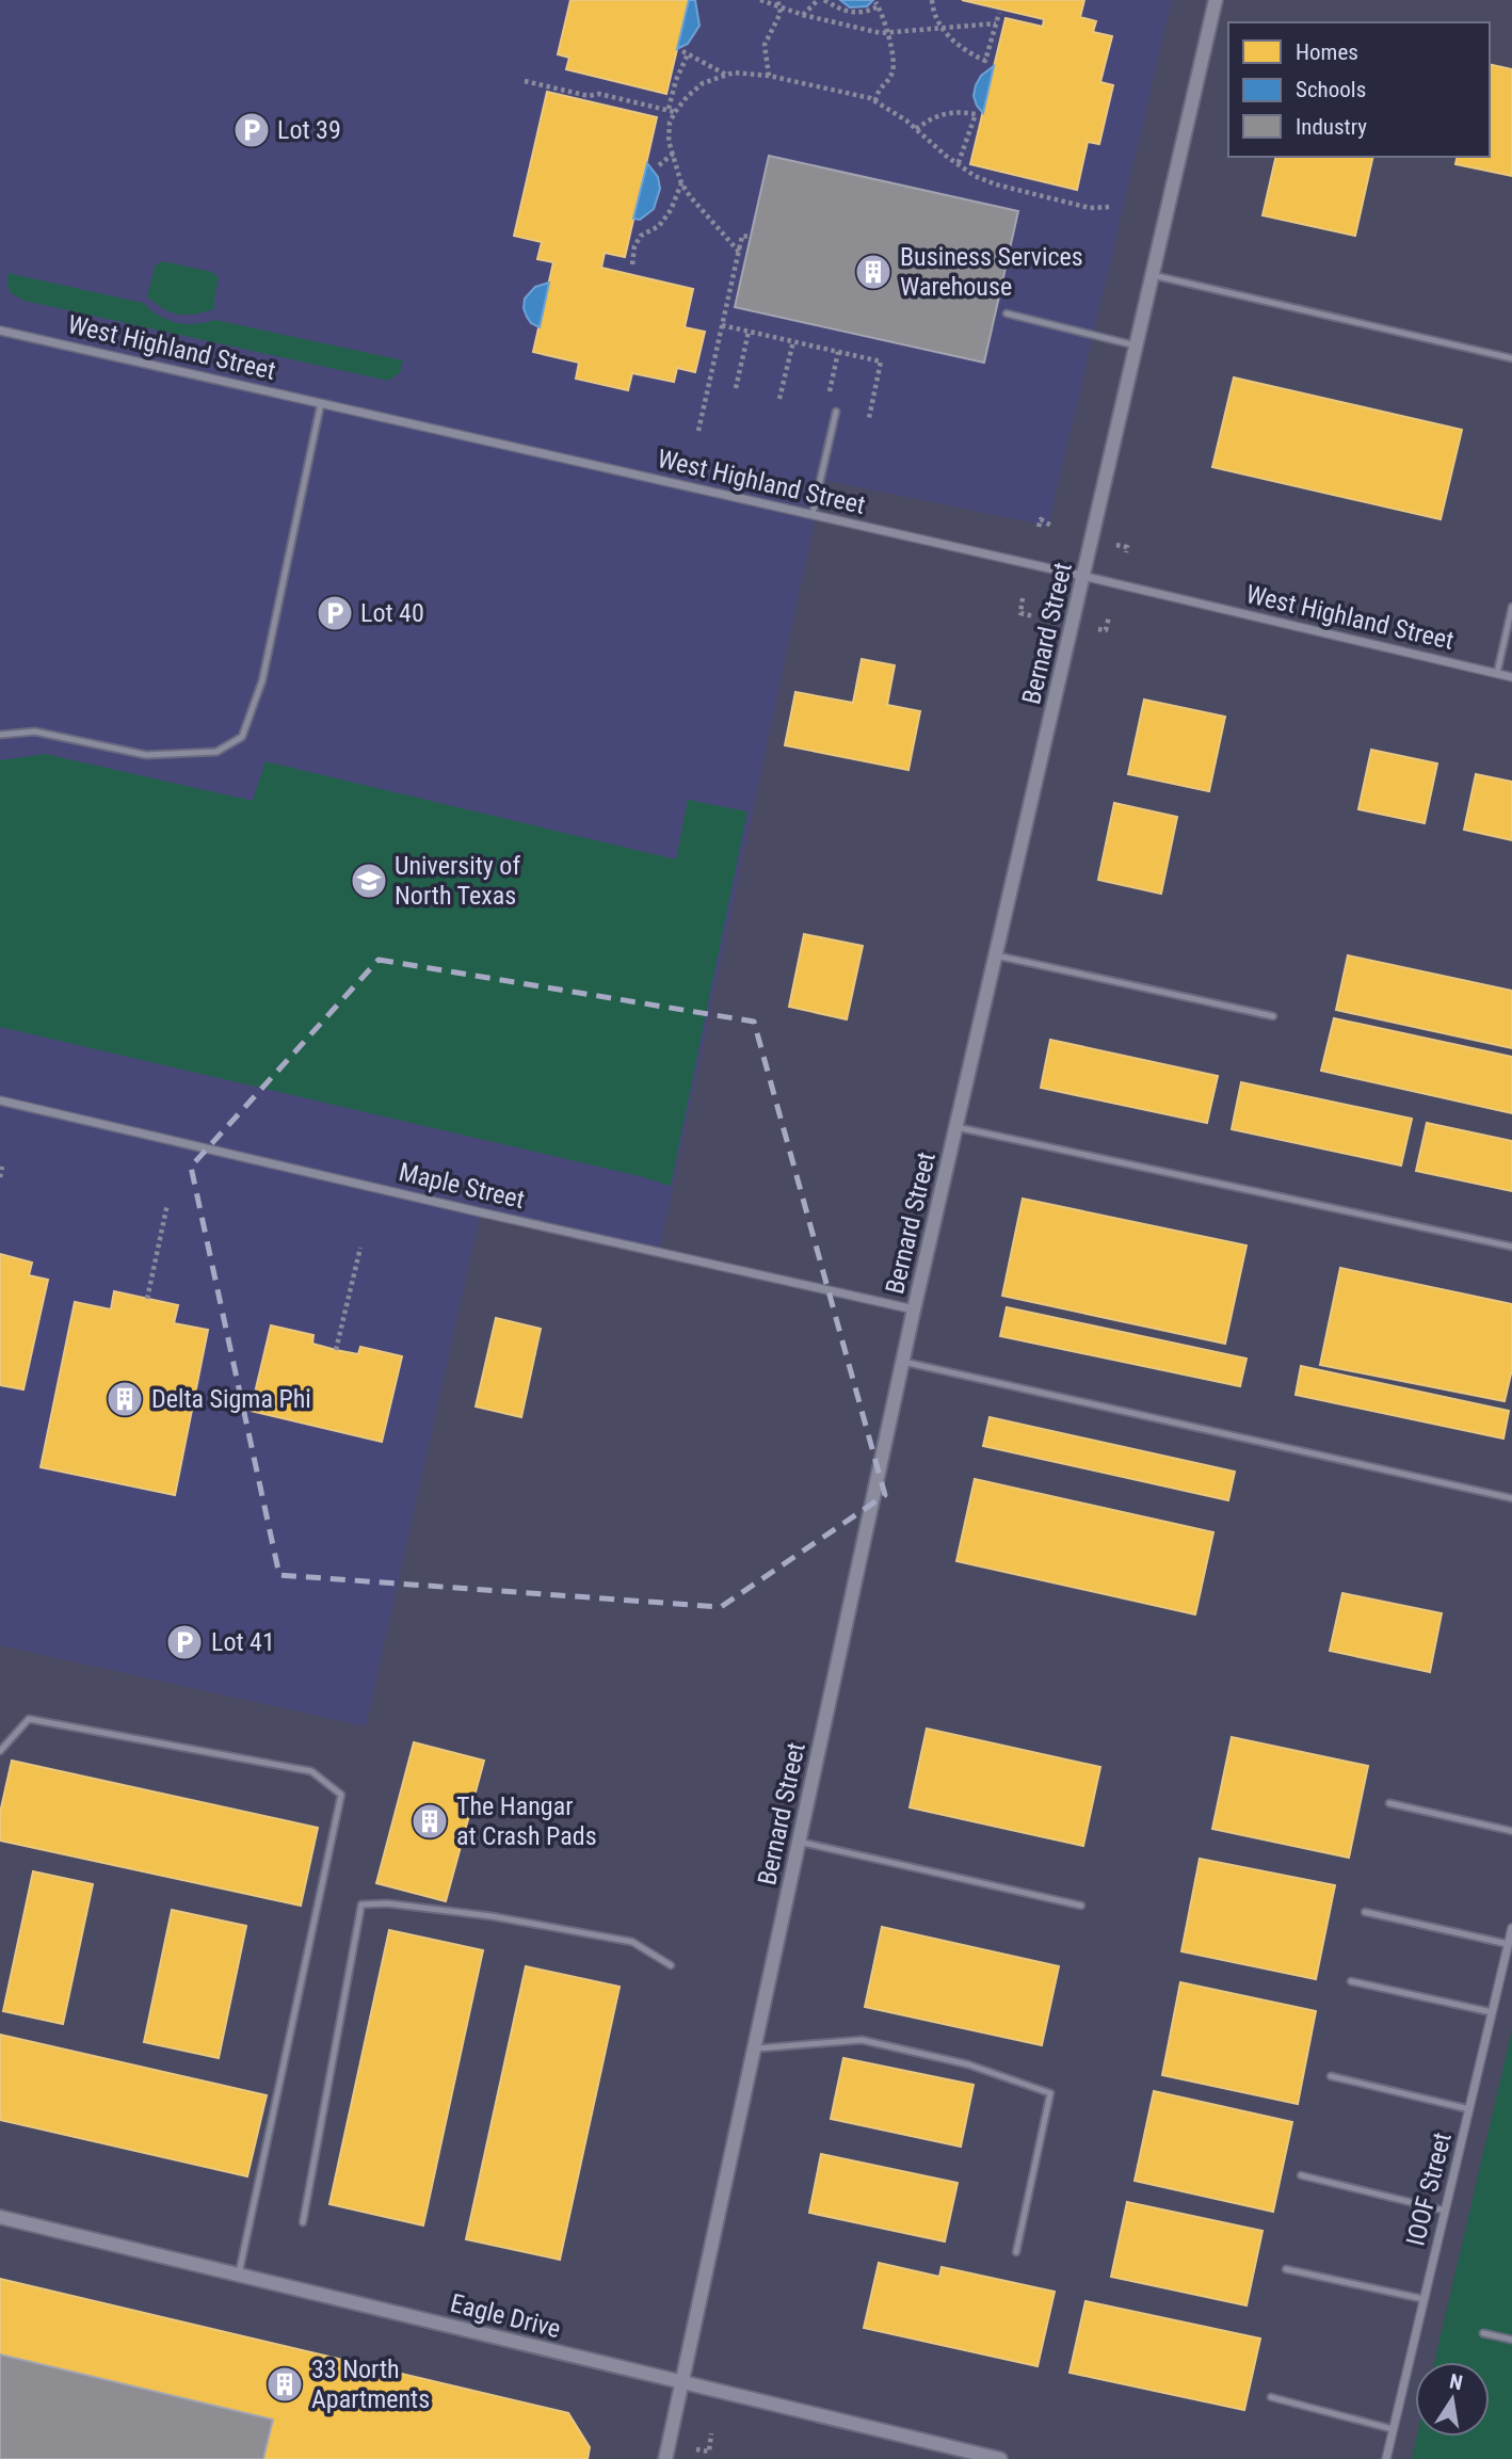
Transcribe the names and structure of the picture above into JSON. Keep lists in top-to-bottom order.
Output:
{
  "streets": {
    "street": [
      "West Highland Street",
      "Bernard Street",
      "Maple Street",
      "IOOF Street",
      "Eagle Drive"
    ]
  },
  "crossings": [
    ["West Highland Street", "Bernard Street"],
    ["Bernard Street", "Maple Street"],
    ["Bernard Street", "Eagle Drive"]
  ],
  "places": {
    "parking": ["Lot 39", "Lot 40", "Lot 41"],
    "building": [
      "Business Services Warehouse",
      "Delta Sigma Phi",
      "The Hangar at Crash Pads",
      "33 North Apartments"
    ],
    "school or university": ["University of North Texas"]
  },
  "legend": ["Homes", "Schools", "Industry"],
  "north": "top"
}
